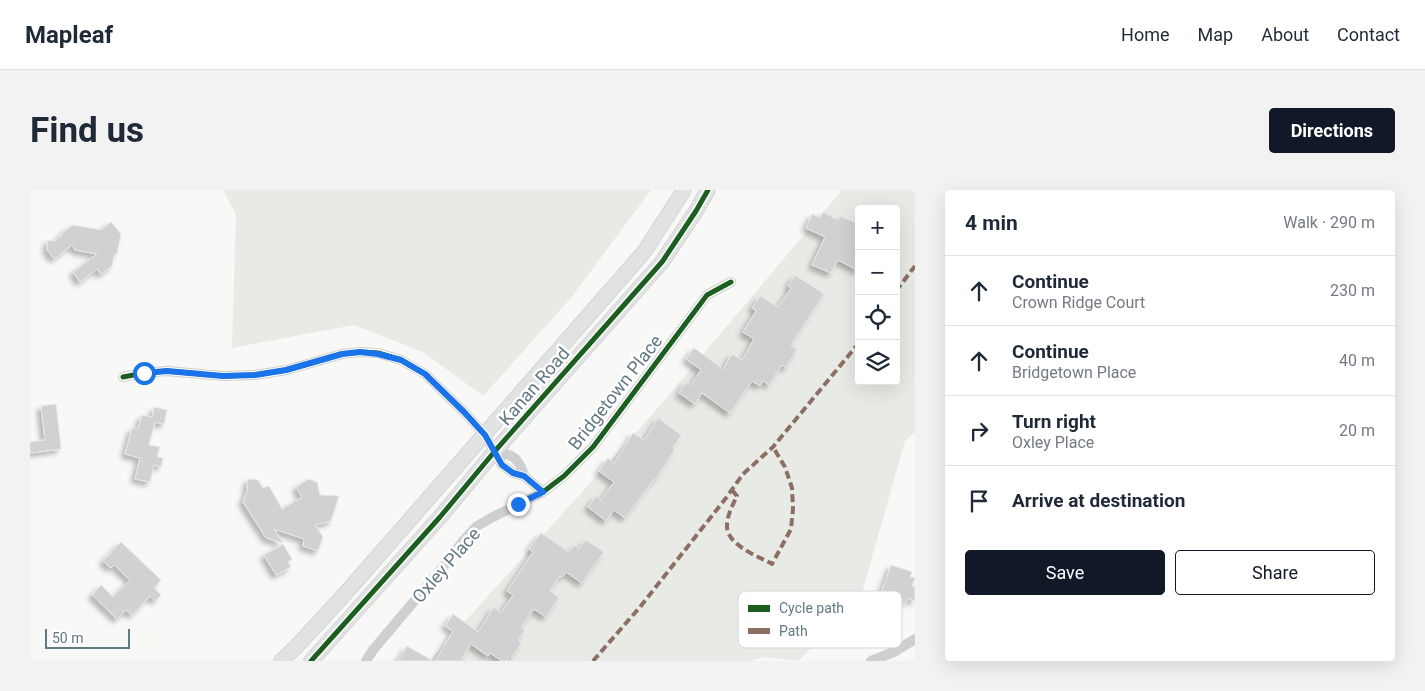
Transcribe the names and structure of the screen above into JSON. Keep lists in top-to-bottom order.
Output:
{
  "streets": {
    "main road": ["Kanan Road"],
    "street": ["Bridgetown Place", "Oxley Place"]
  },
  "crossings": [
    ["Bridgetown Place", "Oxley Place"]
  ],
  "legend": ["Cycle path", "Path"],
  "scale_bar": "50 m",
  "page": {
    "header": "Mapleaf",
    "nav": [
      "Home",
      "Map",
      "About",
      "Contact"
    ],
    "buttons": [
      "Directions",
      ["Save", "Share"]
    ],
    "title": "Find us",
    "heading": ["4 min", "Walk · 290 m"],
    "map_buttons": ["+", "−"],
    "list": [
      ["Continue", "Crown Ridge Court", "230 m"],
      ["Continue", "Bridgetown Place", "40 m"],
      ["Turn right", "Oxley Place", "20 m"],
      "Arrive at destination"
    ],
    "scale": "50 m"
  }
}
